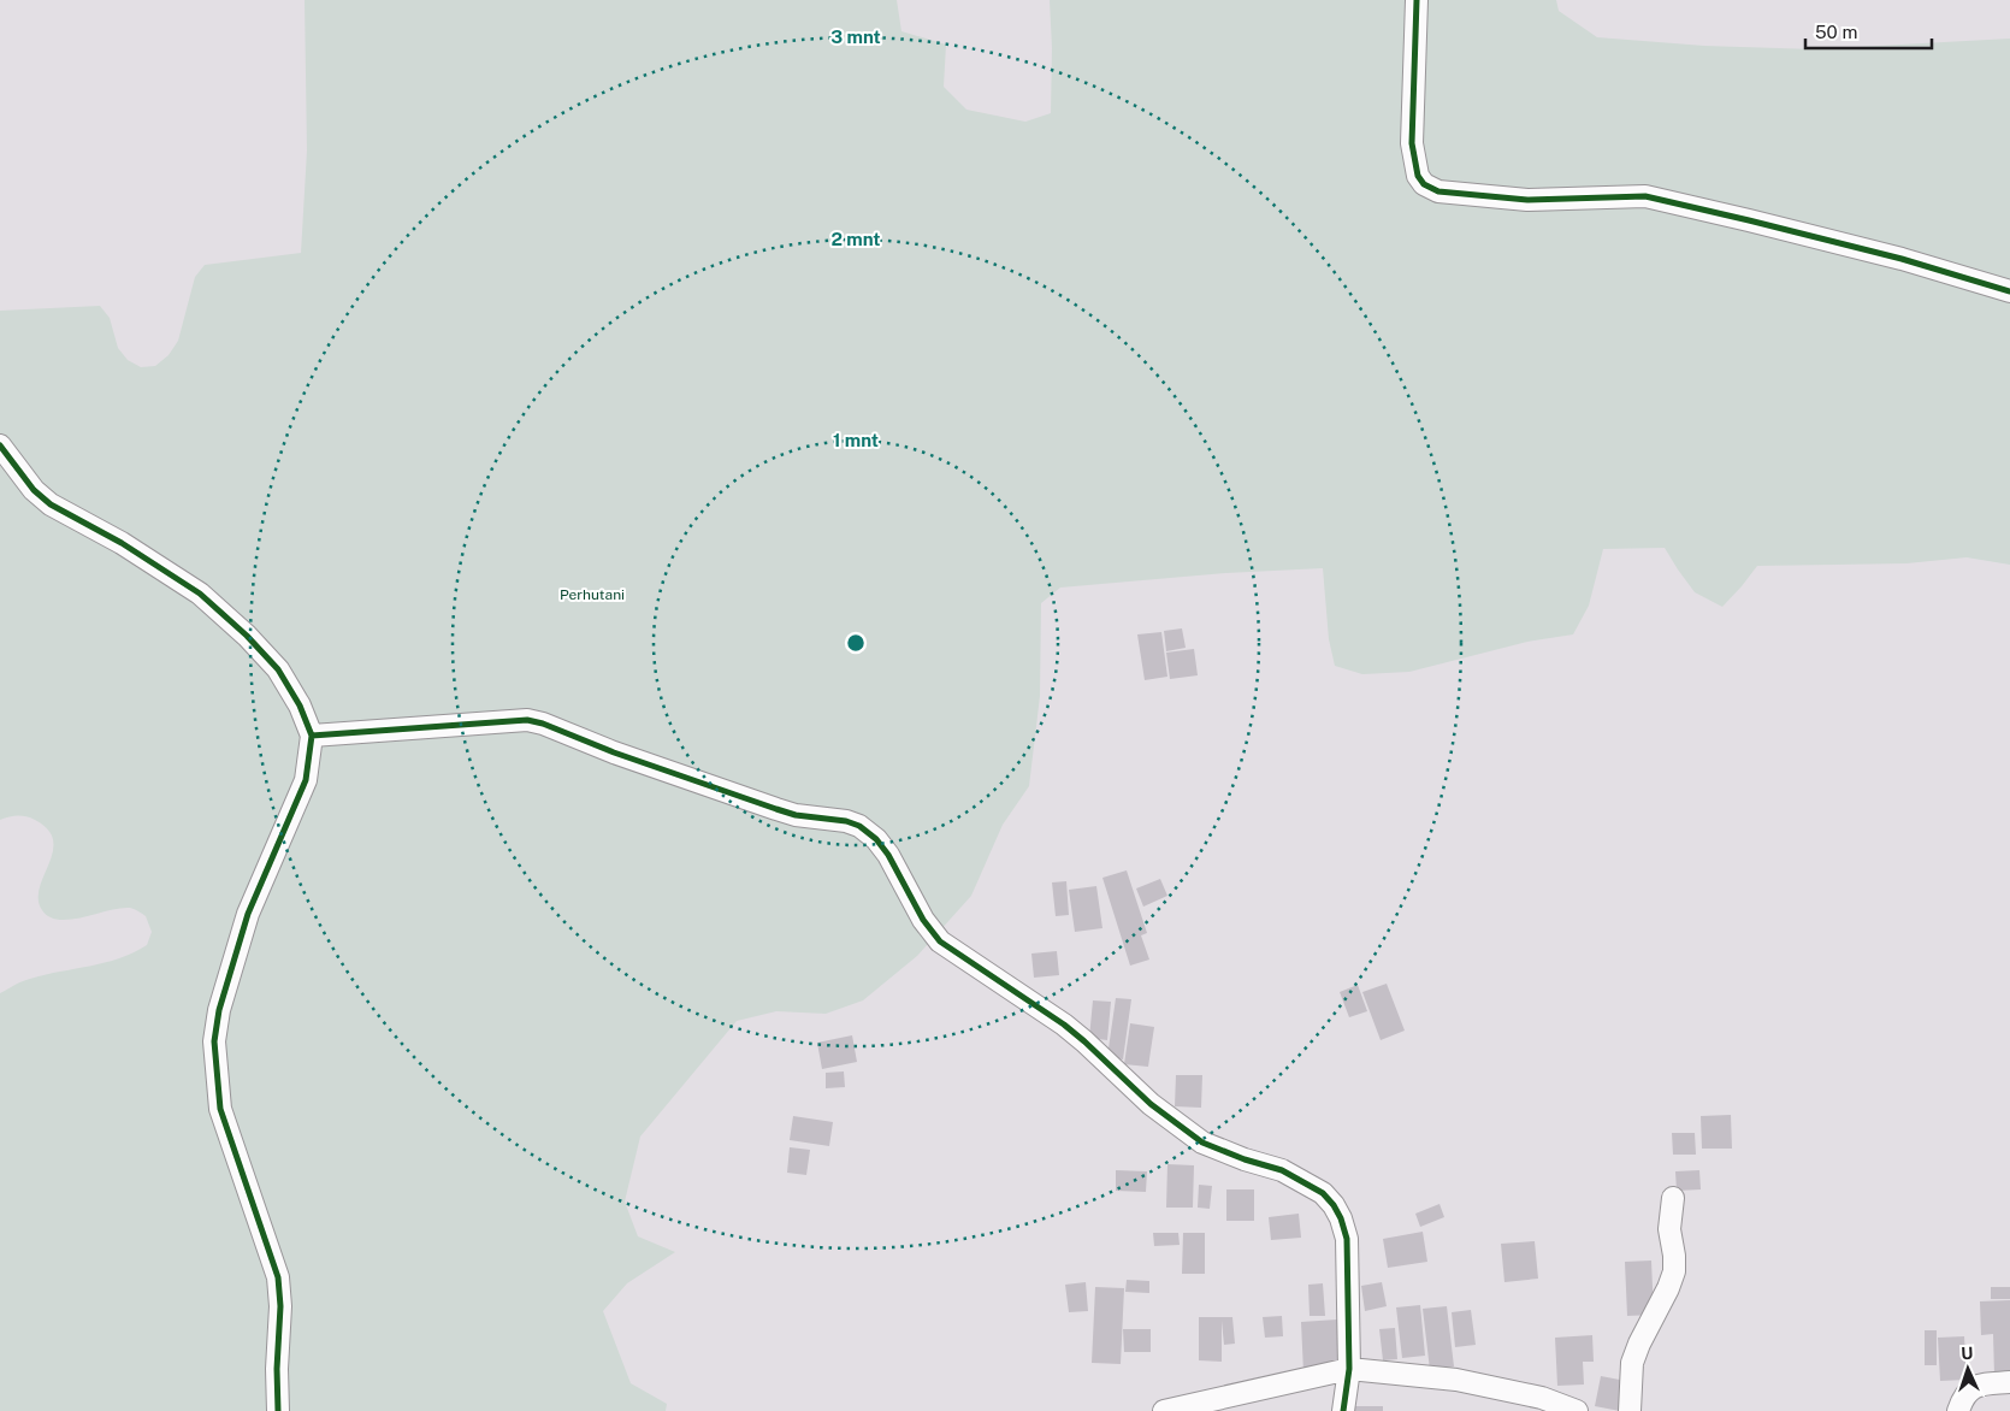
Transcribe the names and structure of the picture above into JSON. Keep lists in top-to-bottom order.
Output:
{
  "parks": ["Perhutani"],
  "scale_bar": "50 m",
  "north": "top",
  "rings": ["3 mnt", "2 mnt", "1 mnt"]
}
